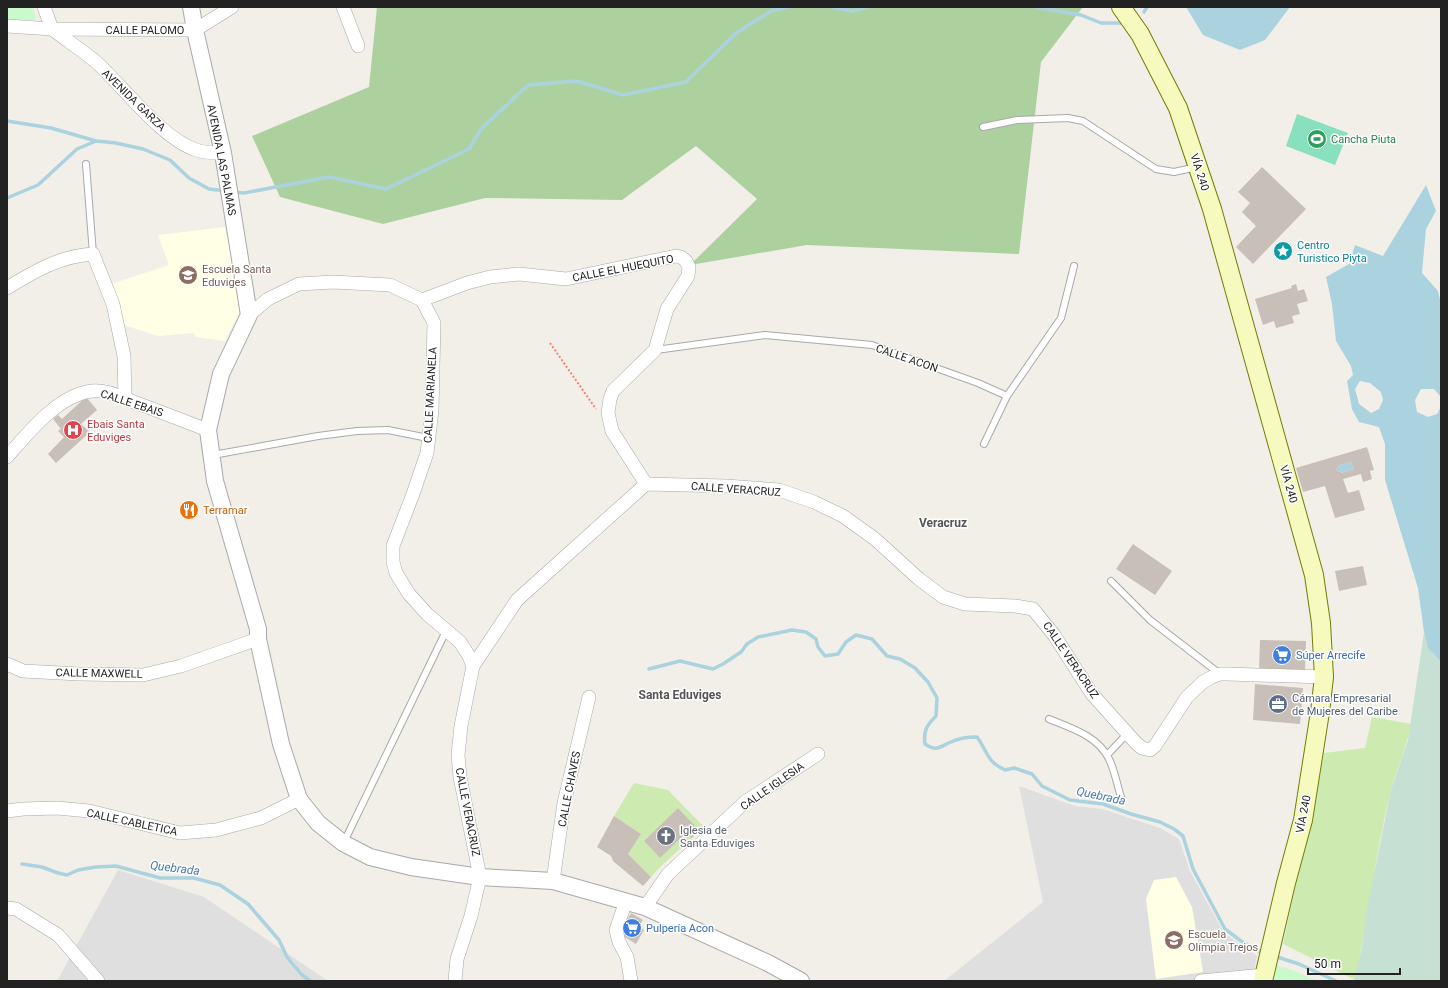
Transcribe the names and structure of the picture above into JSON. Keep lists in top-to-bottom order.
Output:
{
  "streets": {
    "main road": ["VÍA 240"],
    "street": [
      "CALLE PALOMO",
      "AVENIDA GARZA",
      "AVENIDA LAS PALMAS",
      "CALLE EL HUEQUITO",
      "CALLE MARIANELA",
      "CALLE EBAIS",
      "CALLE VERACRUZ",
      "CALLE MAXWELL",
      "CALLE IGLESIA",
      "CALLE CHAVES",
      "CALLE CABLETICA"
    ],
    "lane": ["CALLE ACON"]
  },
  "crossings": [
    ["CALLE PALOMO", "AVENIDA GARZA"],
    ["CALLE PALOMO", "AVENIDA LAS PALMAS"],
    ["AVENIDA GARZA", "AVENIDA LAS PALMAS"],
    ["VÍA 240", "CALLE VERACRUZ"],
    ["CALLE EL HUEQUITO", "CALLE ACON"],
    ["CALLE EL HUEQUITO", "CALLE MARIANELA"],
    ["CALLE EL HUEQUITO", "CALLE VERACRUZ"],
    ["CALLE MARIANELA", "CALLE VERACRUZ"]
  ],
  "districts": ["Veracruz", "Santa Eduviges"],
  "water": ["Quebrada"],
  "places": {
    "sports": ["Cancha Piuta"],
    "place": ["Centro Turistico Piyta"],
    "school or university": ["Escuela Santa Eduviges", "Escuela Olímpia Trejos"],
    "hospital": ["Ebais Santa Eduviges"],
    "restaurant": ["Terramar"],
    "supermarket": ["Súper Arrecife", "Pulpería Acon"],
    "office": ["Cámara Empresarial de Mujeres del Caribe"],
    "church": ["Iglesia de Santa Eduviges"]
  },
  "scale_bar": "50 m"
}
